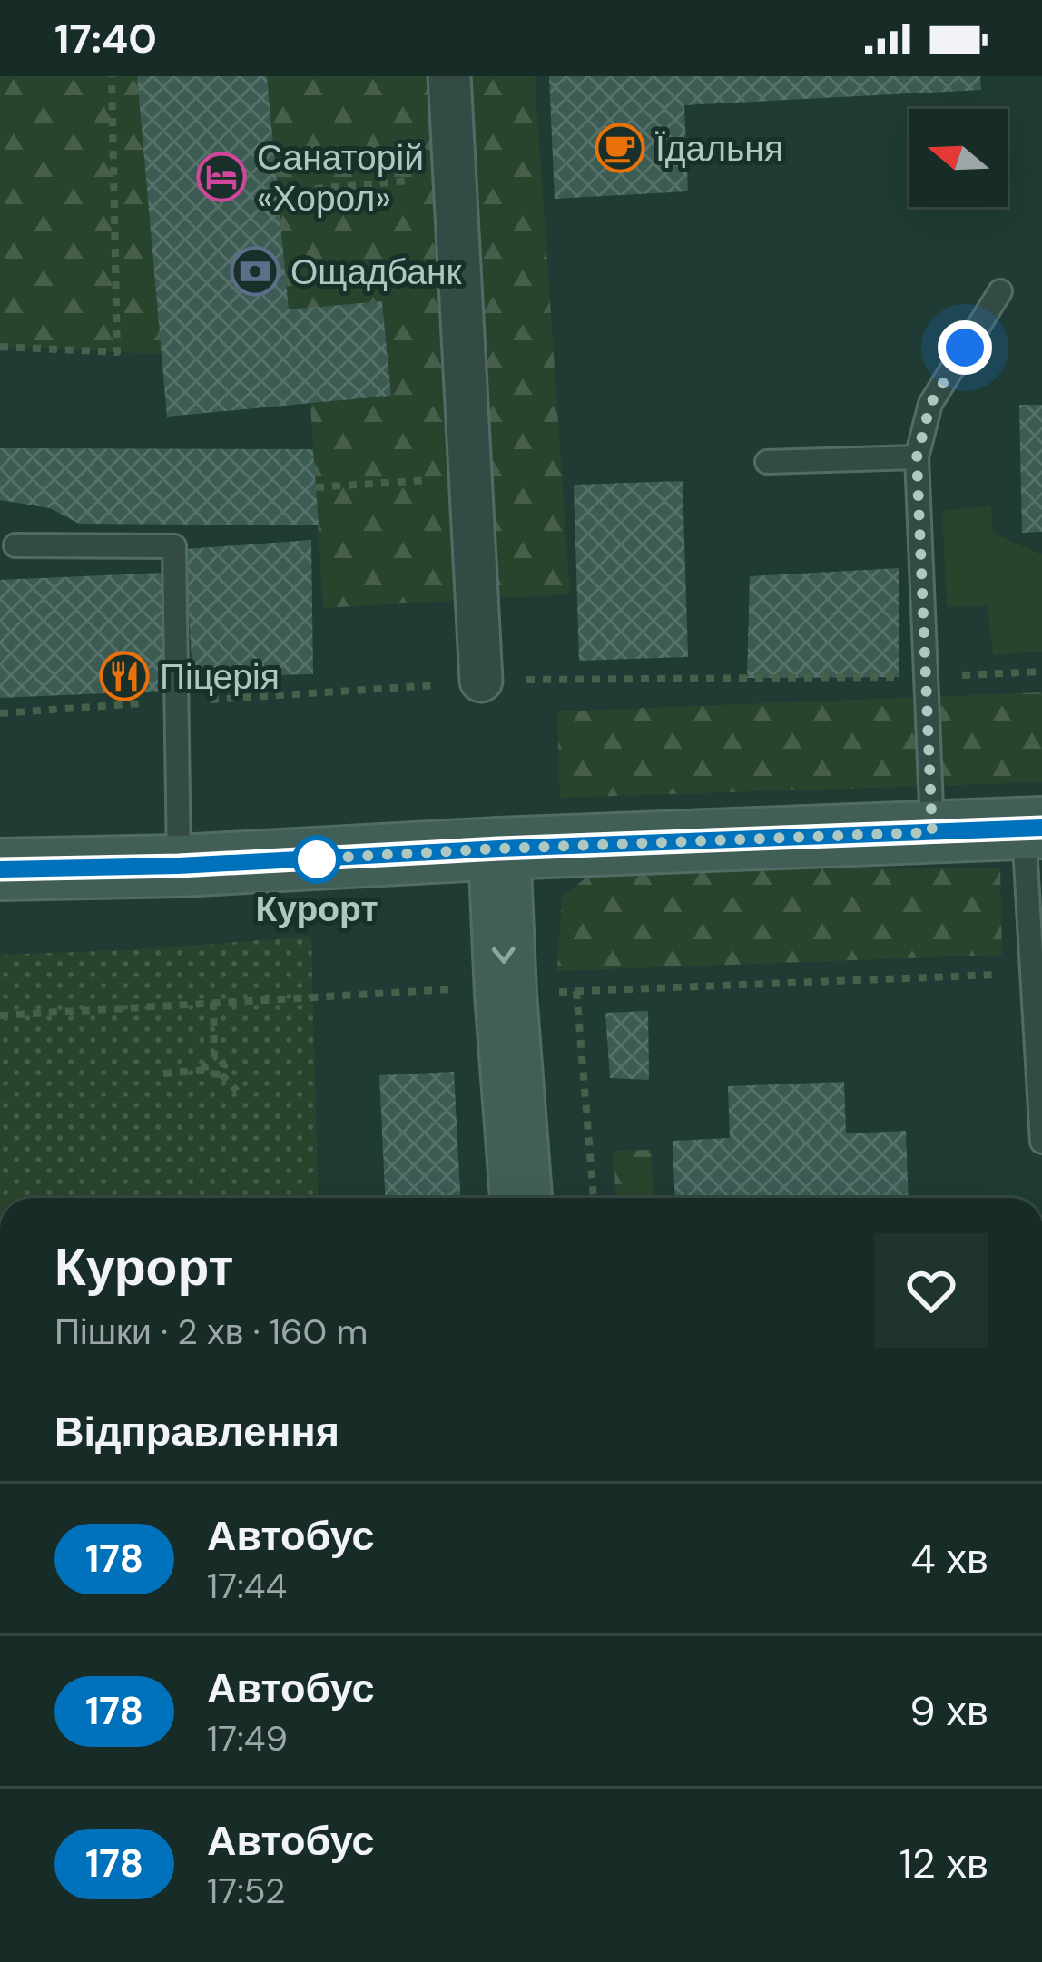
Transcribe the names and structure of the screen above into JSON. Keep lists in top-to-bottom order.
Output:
{
  "places": {
    "cafe": ["Їдальня"],
    "hotel": ["Санаторій «Хорол»"],
    "bank": ["Ощадбанк"],
    "restaurant": ["Піцерія"],
    "other": ["Курорт"]
  },
  "lines": ["bus line 178"],
  "north": "left",
  "page": {
    "status": "17:40",
    "heading": [
      ["Курорт", "Пішки · 2 хв · 160 m"],
      "Відправлення"
    ],
    "list": [
      {
        "mark": "178",
        "name": "Автобус",
        "note": "17:44",
        "value": "4 хв"
      },
      {
        "mark": "178",
        "name": "Автобус",
        "note": "17:49",
        "value": "9 хв"
      },
      {
        "mark": "178",
        "name": "Автобус",
        "note": "17:52",
        "value": "12 хв"
      }
    ]
  }
}
